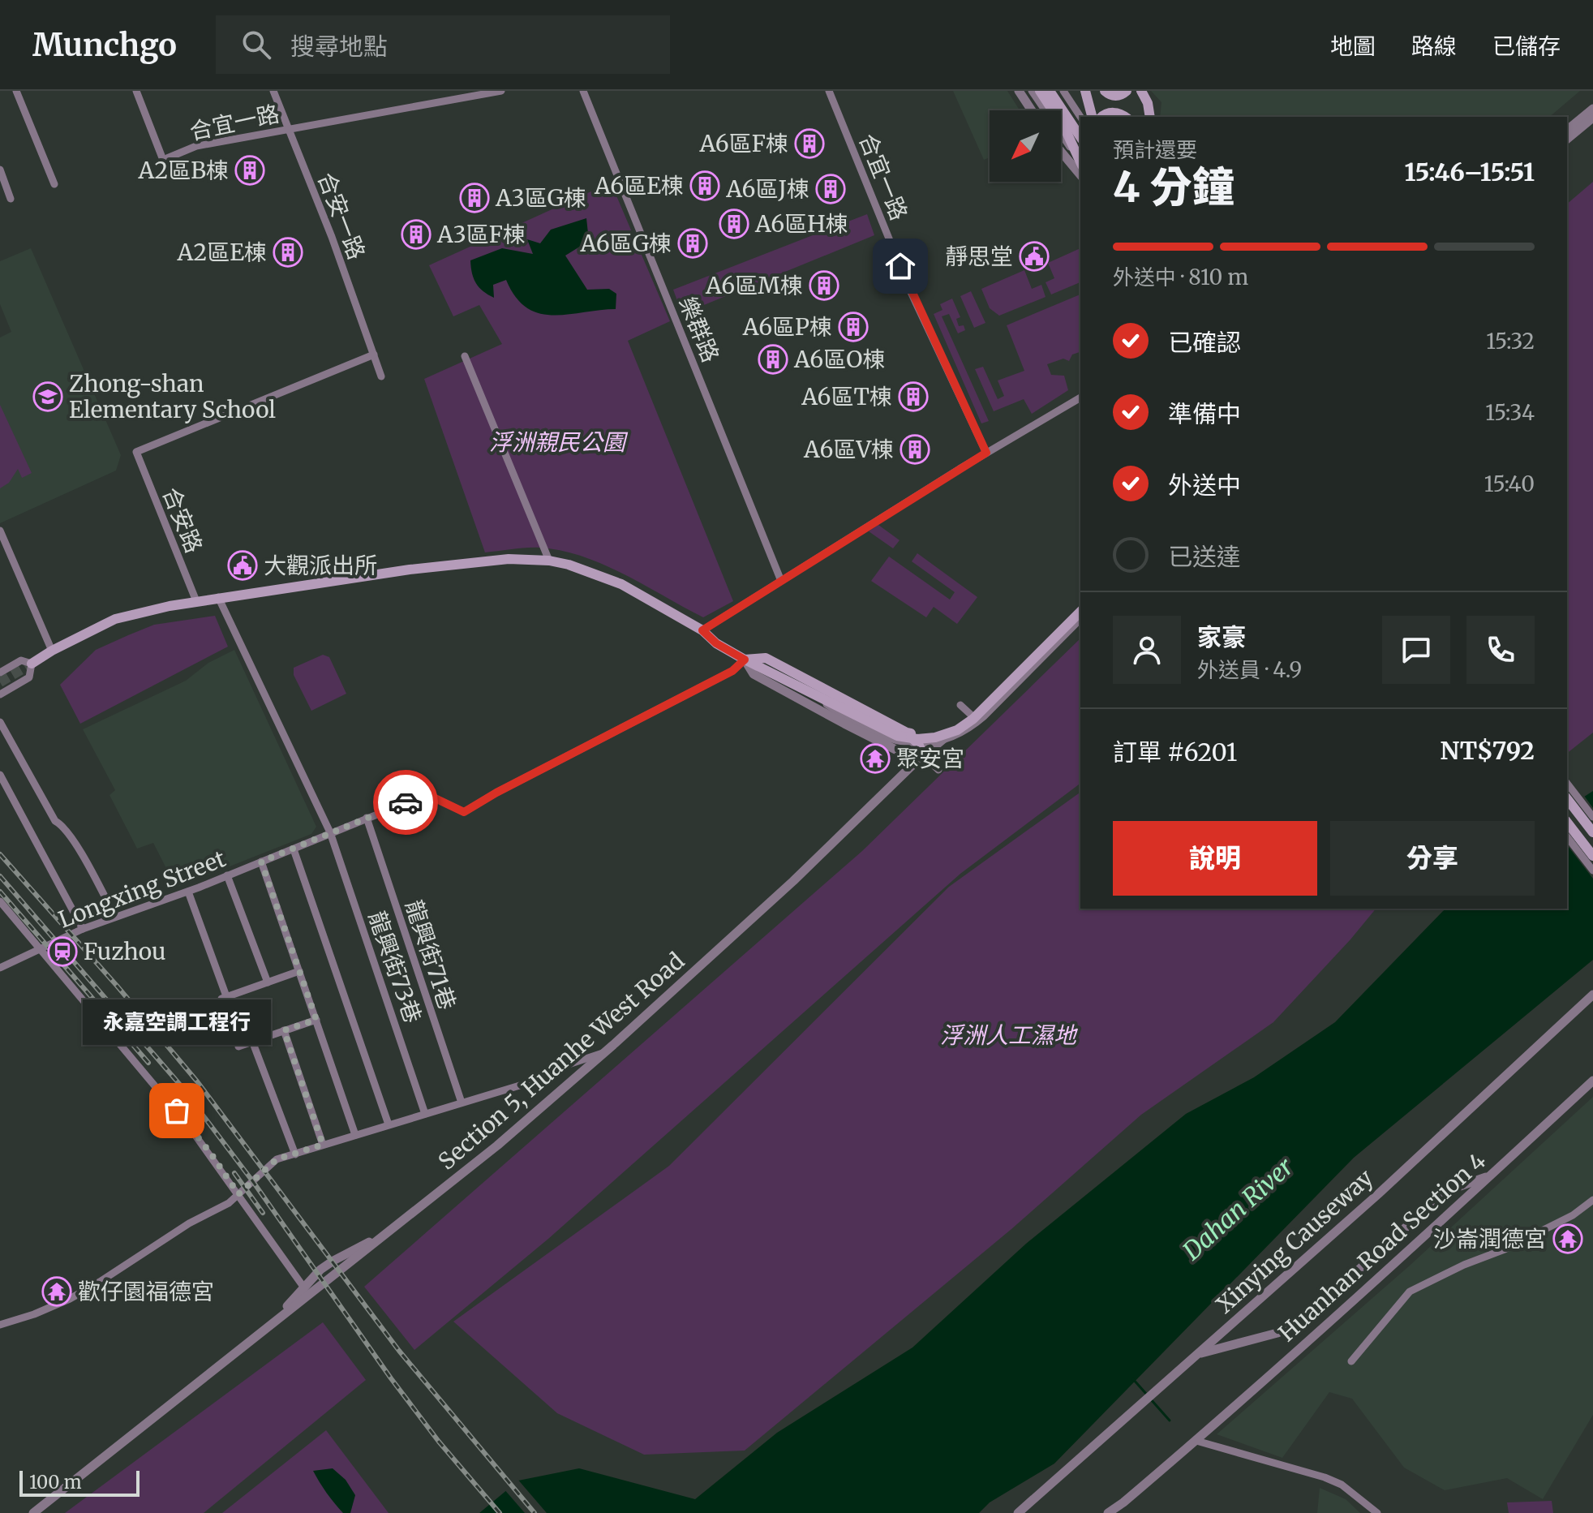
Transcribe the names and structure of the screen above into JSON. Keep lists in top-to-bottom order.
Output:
{
  "streets": {
    "main road": ["Section 5, Huanhe West Road"],
    "street": [
      "合宜一路",
      "合安一路",
      "樂群路",
      "合安路",
      "Longxing Street",
      "龍興街71巷",
      "龍興街73巷",
      "Xinying Causeway",
      "Huanhan Road Section 4"
    ]
  },
  "crossings": [
    ["合宜一路", "合安一路"],
    ["合安一路", "合安路"],
    ["Longxing Street", "龍興街71巷"],
    ["Longxing Street", "龍興街73巷"]
  ],
  "water": ["Dahan River"],
  "parks": ["浮洲親民公園", "浮洲人工濕地"],
  "places": {
    "building": [
      "A6區F棟",
      "A2區B棟",
      "A6區E棟",
      "A6區J棟",
      "A3區G棟",
      "A6區H棟",
      "A3區F棟",
      "A6區G棟",
      "A2區E棟",
      "A6區M棟",
      "A6區P棟",
      "A6區O棟",
      "A6區T棟",
      "A6區V棟"
    ],
    "public building": ["靜思堂", "大觀派出所"],
    "school or university": ["Zhong-shan Elementary School"],
    "temple": ["聚安宮", "沙崙潤德宮", "歡仔園福德宮"],
    "station": ["Fuzhou"],
    "other": ["永嘉空調工程行"]
  },
  "scale_bar": "100 m",
  "north": "bottom left",
  "page": {
    "header": "Munchgo",
    "search": "搜尋地點",
    "nav": ["地圖", "路線", "已儲存"],
    "heading": ["4 分鐘", "預計還要", "15:46–15:51"],
    "panel": [
      "家豪",
      "外送員 · 4.9",
      "訂單 #6201",
      "NT$792"
    ],
    "bar": "外送中 · 810 m",
    "list": [
      ["已確認", "15:32"],
      ["準備中", "15:34"],
      ["外送中", "15:40"],
      "已送達"
    ],
    "buttons": ["說明", "分享"],
    "bubble": "永嘉空調工程行",
    "scale": "100 m"
  }
}
